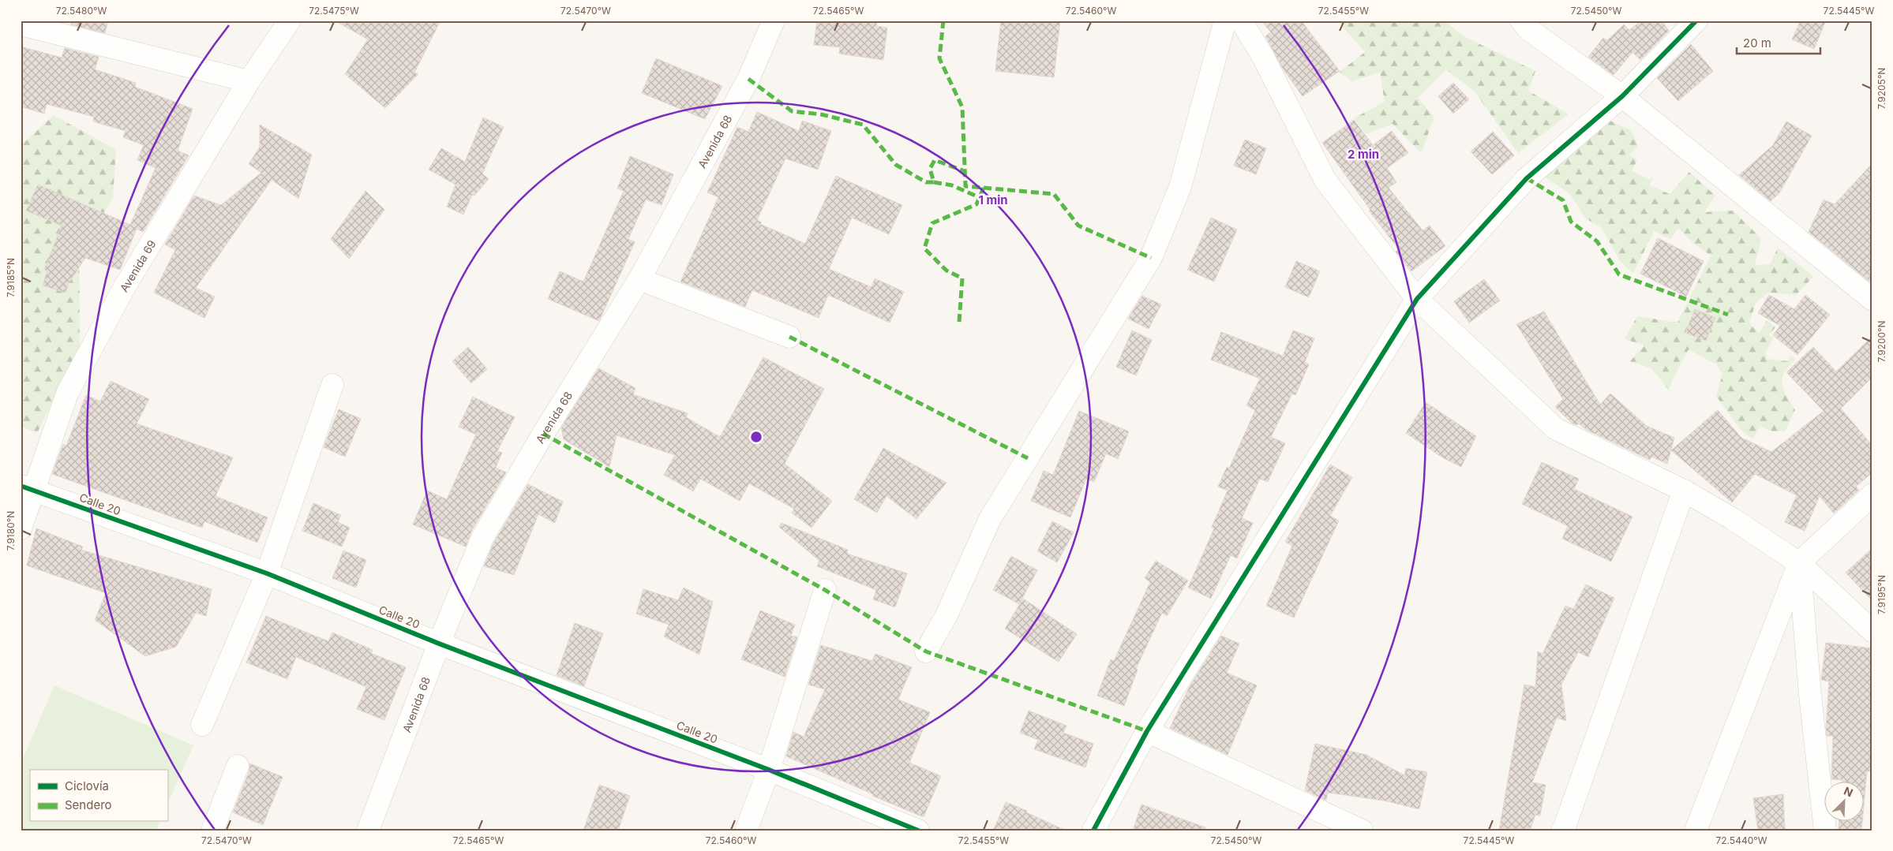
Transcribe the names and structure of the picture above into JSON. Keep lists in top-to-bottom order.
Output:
{
  "streets": {
    "street": ["Avenida 68", "Avenida 69", "Calle 20"]
  },
  "crossings": [
    ["Avenida 68", "Calle 20"],
    ["Avenida 69", "Calle 20"]
  ],
  "legend": ["Ciclovía", "Sendero"],
  "scale_bar": "20 m",
  "north": "top right",
  "coordinates": [
    "72.5480°W",
    "72.5475°W",
    "72.5470°W",
    "72.5465°W",
    "72.5460°W",
    "72.5455°W",
    "72.5450°W",
    "72.5445°W",
    "7.9205°N",
    "7.9185°N",
    "7.9200°N",
    "7.9180°N",
    "7.9195°N",
    "72.5440°W"
  ],
  "rings": ["2 min", "1 min"]
}
